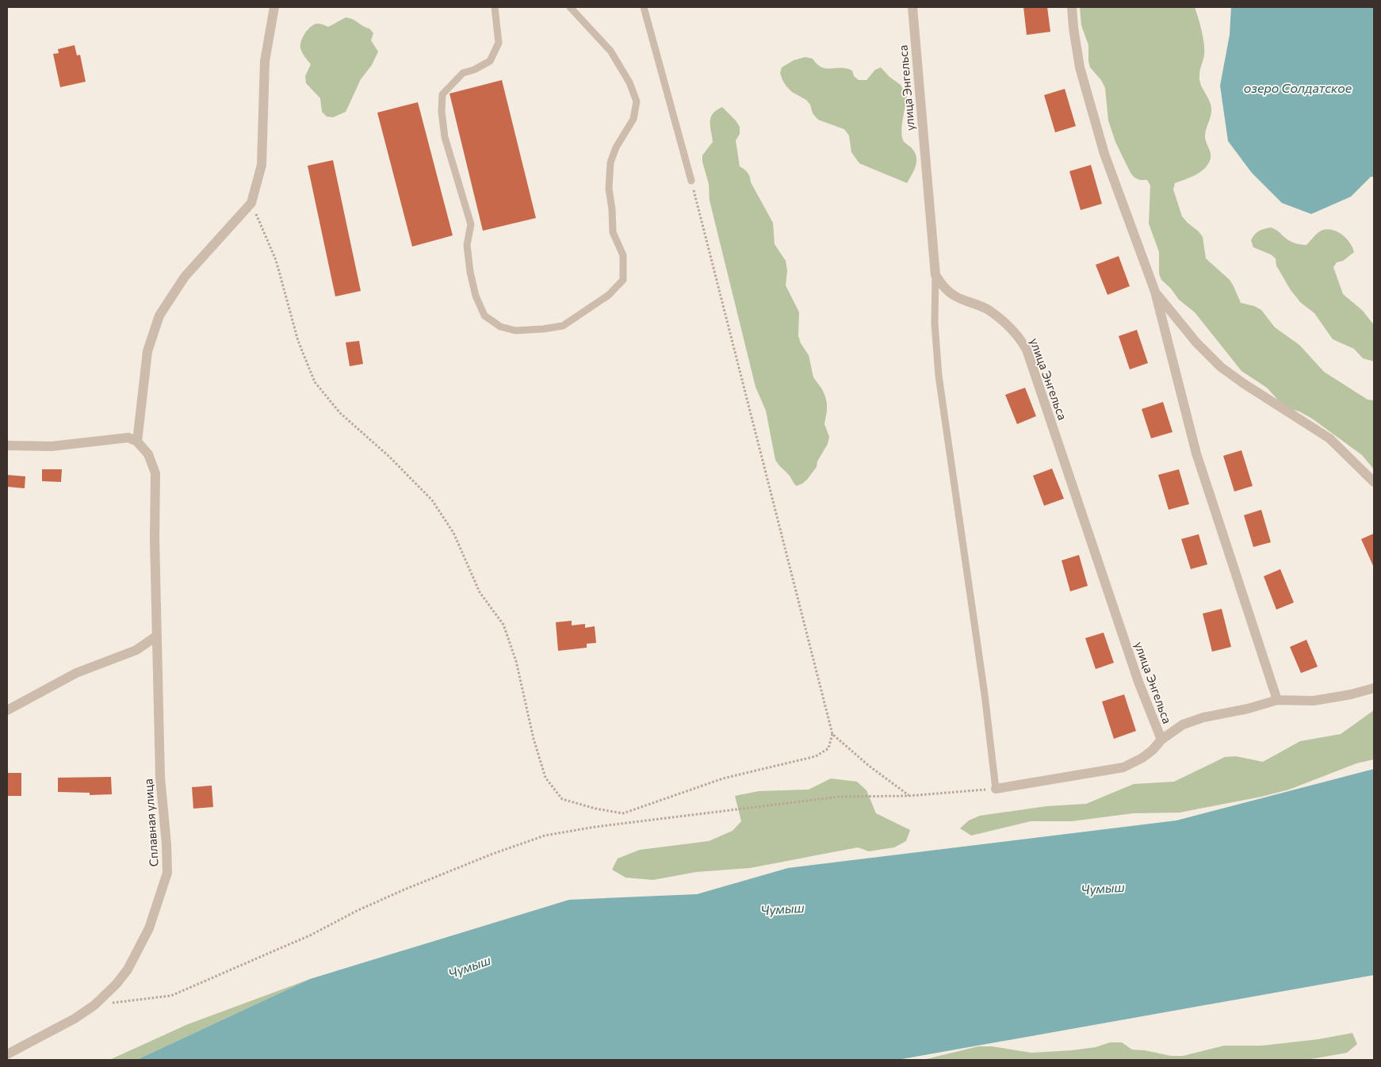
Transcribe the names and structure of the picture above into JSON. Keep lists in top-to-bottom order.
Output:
{
  "streets": {
    "street": ["улица Энгельса", "Сплавная улица"]
  },
  "water": ["озеро Солдатское", "Чумыш"]
}
